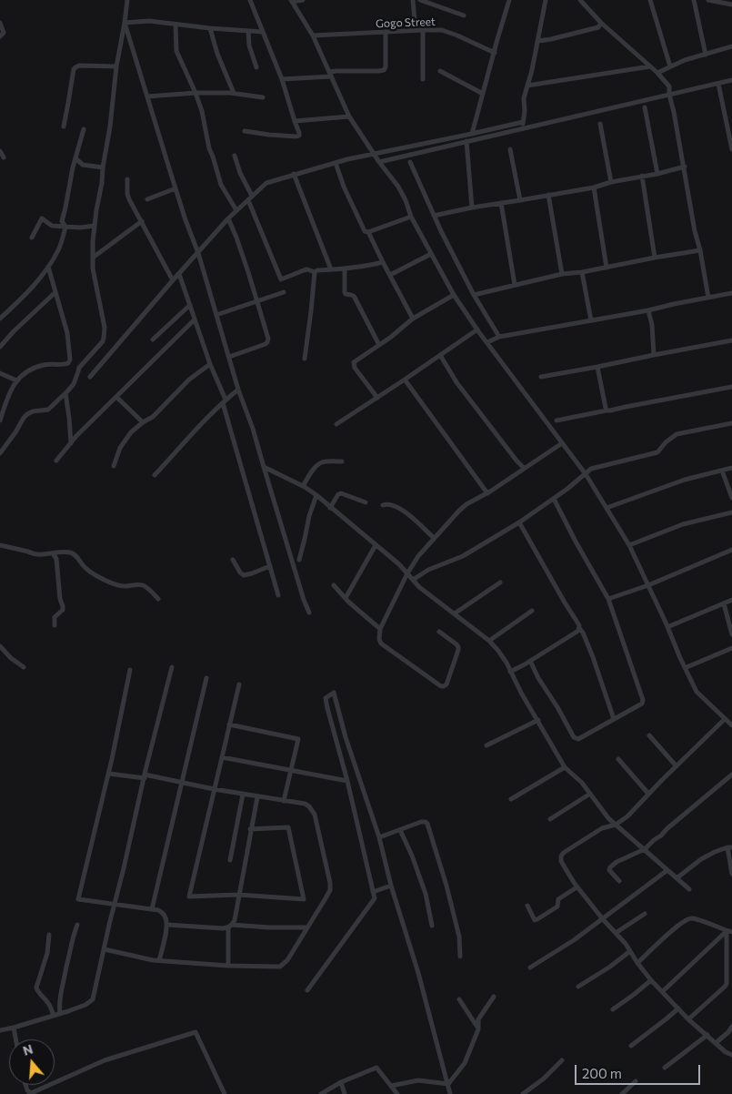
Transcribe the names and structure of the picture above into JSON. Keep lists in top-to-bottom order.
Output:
{
  "streets": {
    "street": ["Gogo Street"]
  },
  "scale_bar": "200 m",
  "north": "top"
}
